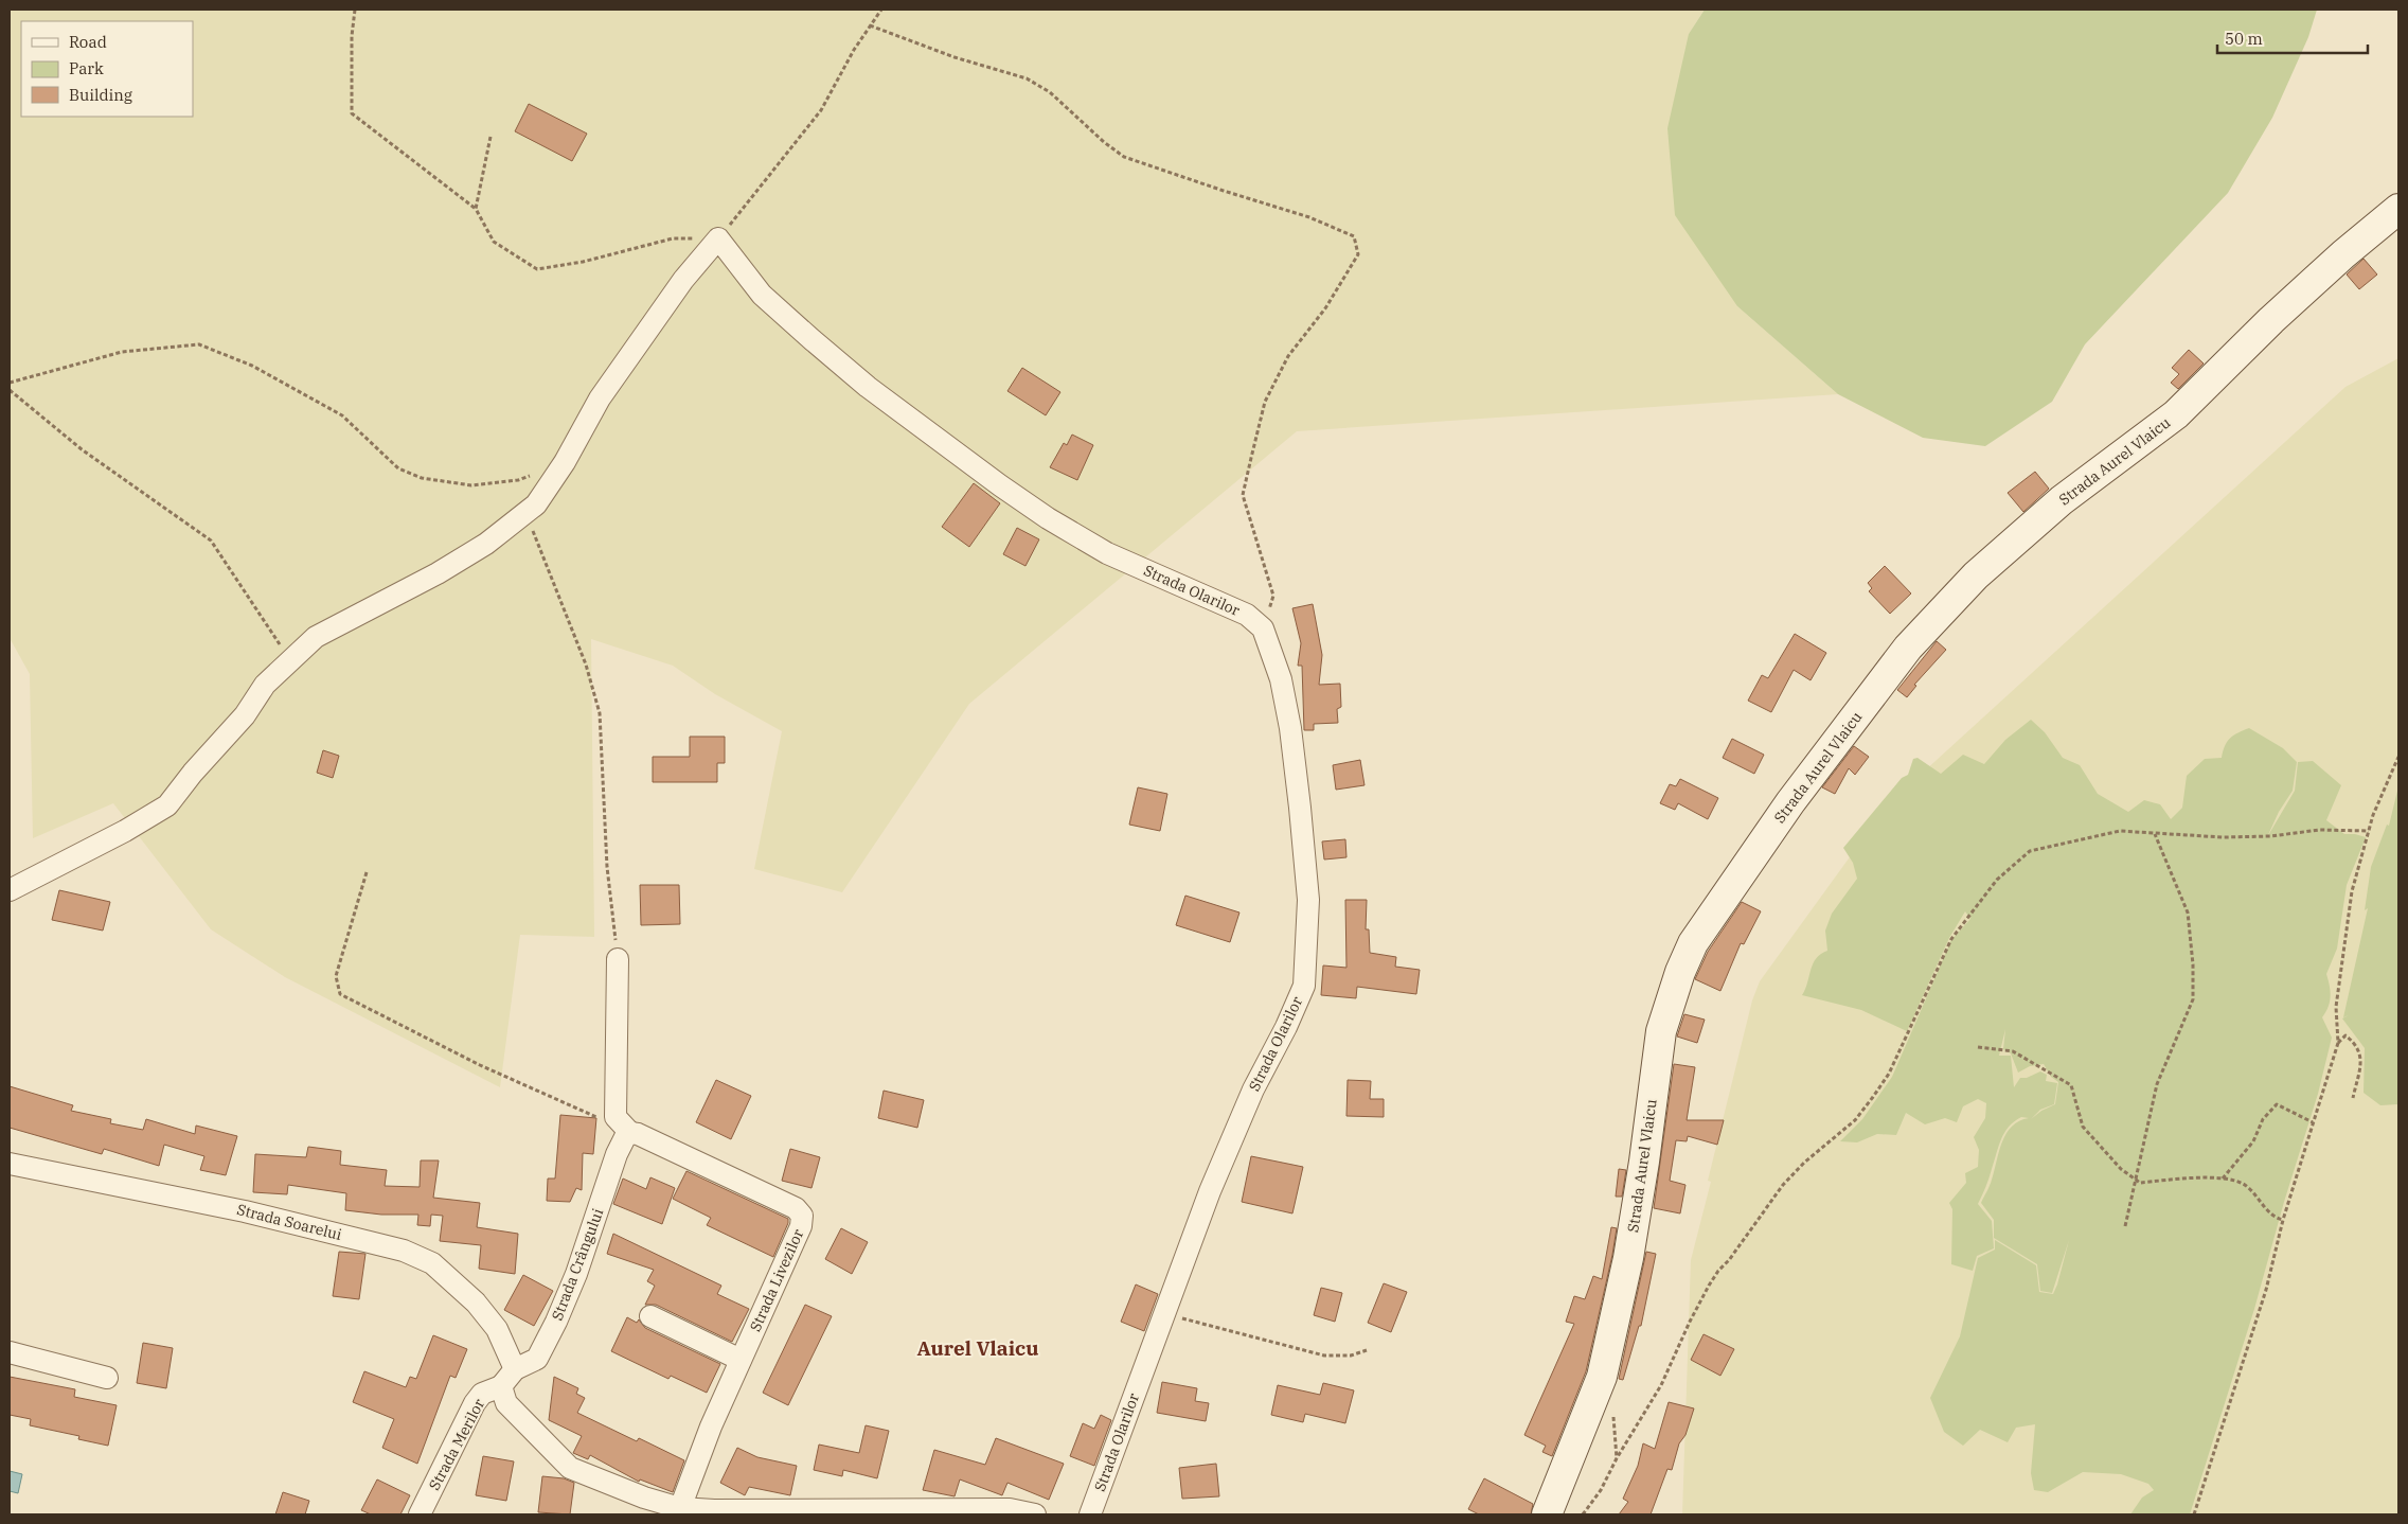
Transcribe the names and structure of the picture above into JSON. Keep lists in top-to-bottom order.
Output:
{
  "streets": {
    "street": [
      "Strada Aurel Vlaicu",
      "Strada Olarilor",
      "Strada Soarelui",
      "Strada Crângului",
      "Strada Livezilor",
      "Strada Merilor"
    ]
  },
  "crossings": [
    ["Strada Soarelui", "Strada Crângului"],
    ["Strada Crângului", "Strada Livezilor"],
    ["Strada Crângului", "Strada Merilor"],
    ["Strada Livezilor", "Strada Merilor"]
  ],
  "districts": ["Aurel Vlaicu"],
  "legend": ["Road", "Park", "Building"],
  "scale_bar": "50 m"
}
